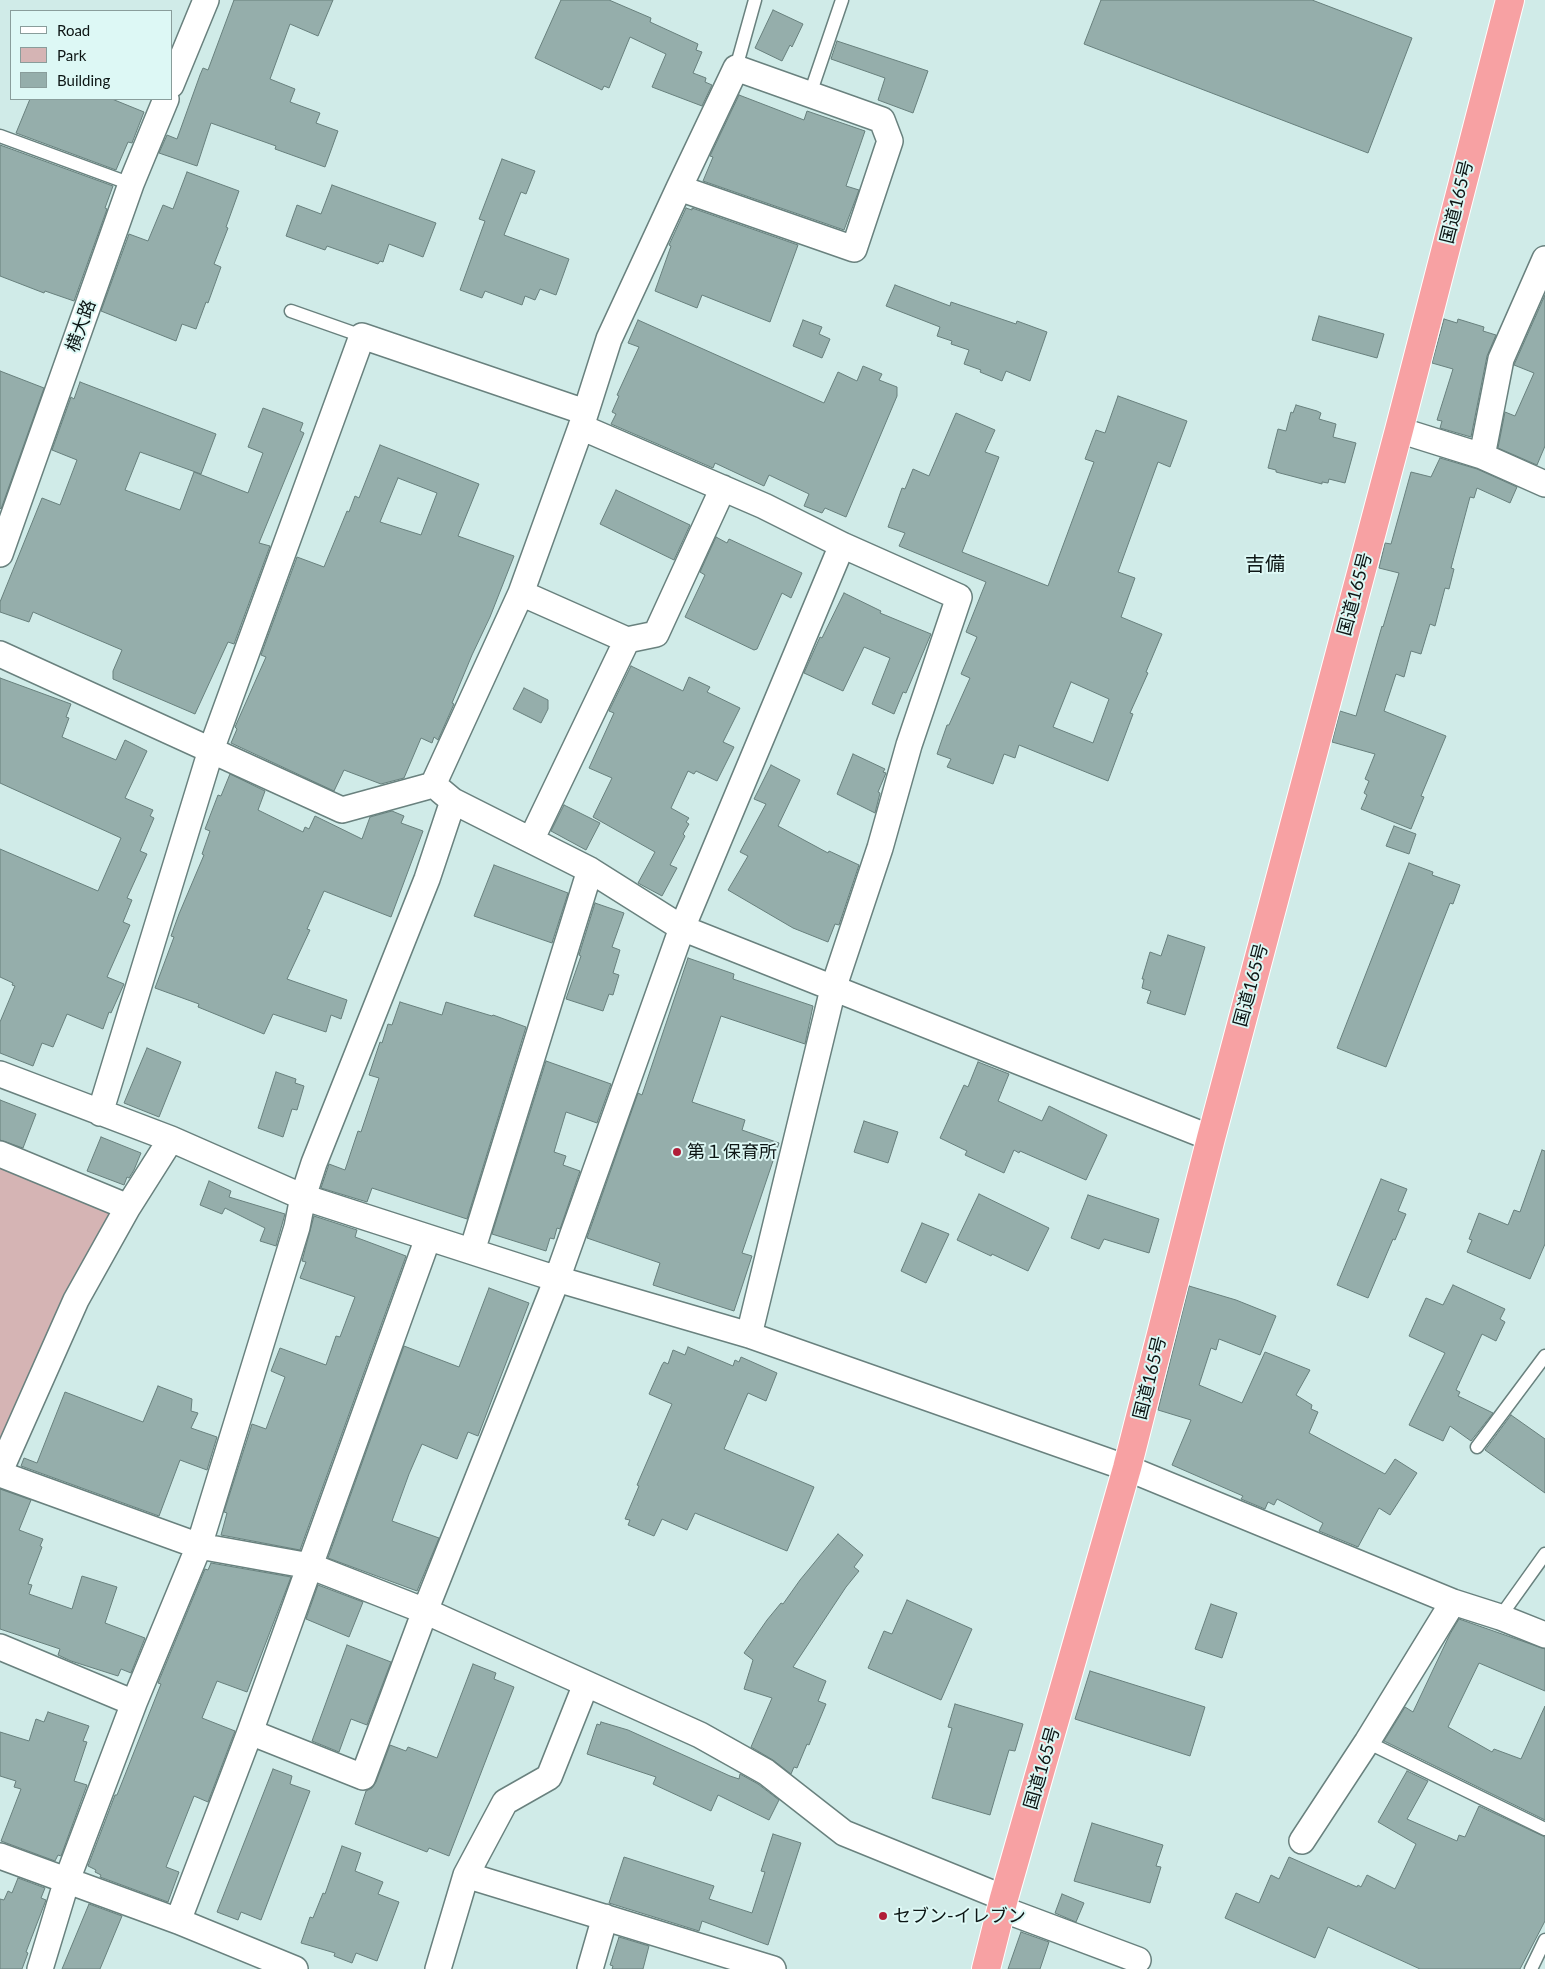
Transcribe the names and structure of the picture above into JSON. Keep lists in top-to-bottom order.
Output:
{
  "streets": {
    "highway": ["国道165号"],
    "street": ["横大路"]
  },
  "districts": ["吉備"],
  "places": ["第１保育所", "セブン-イレブン"],
  "legend": ["Road", "Park", "Building"]
}
